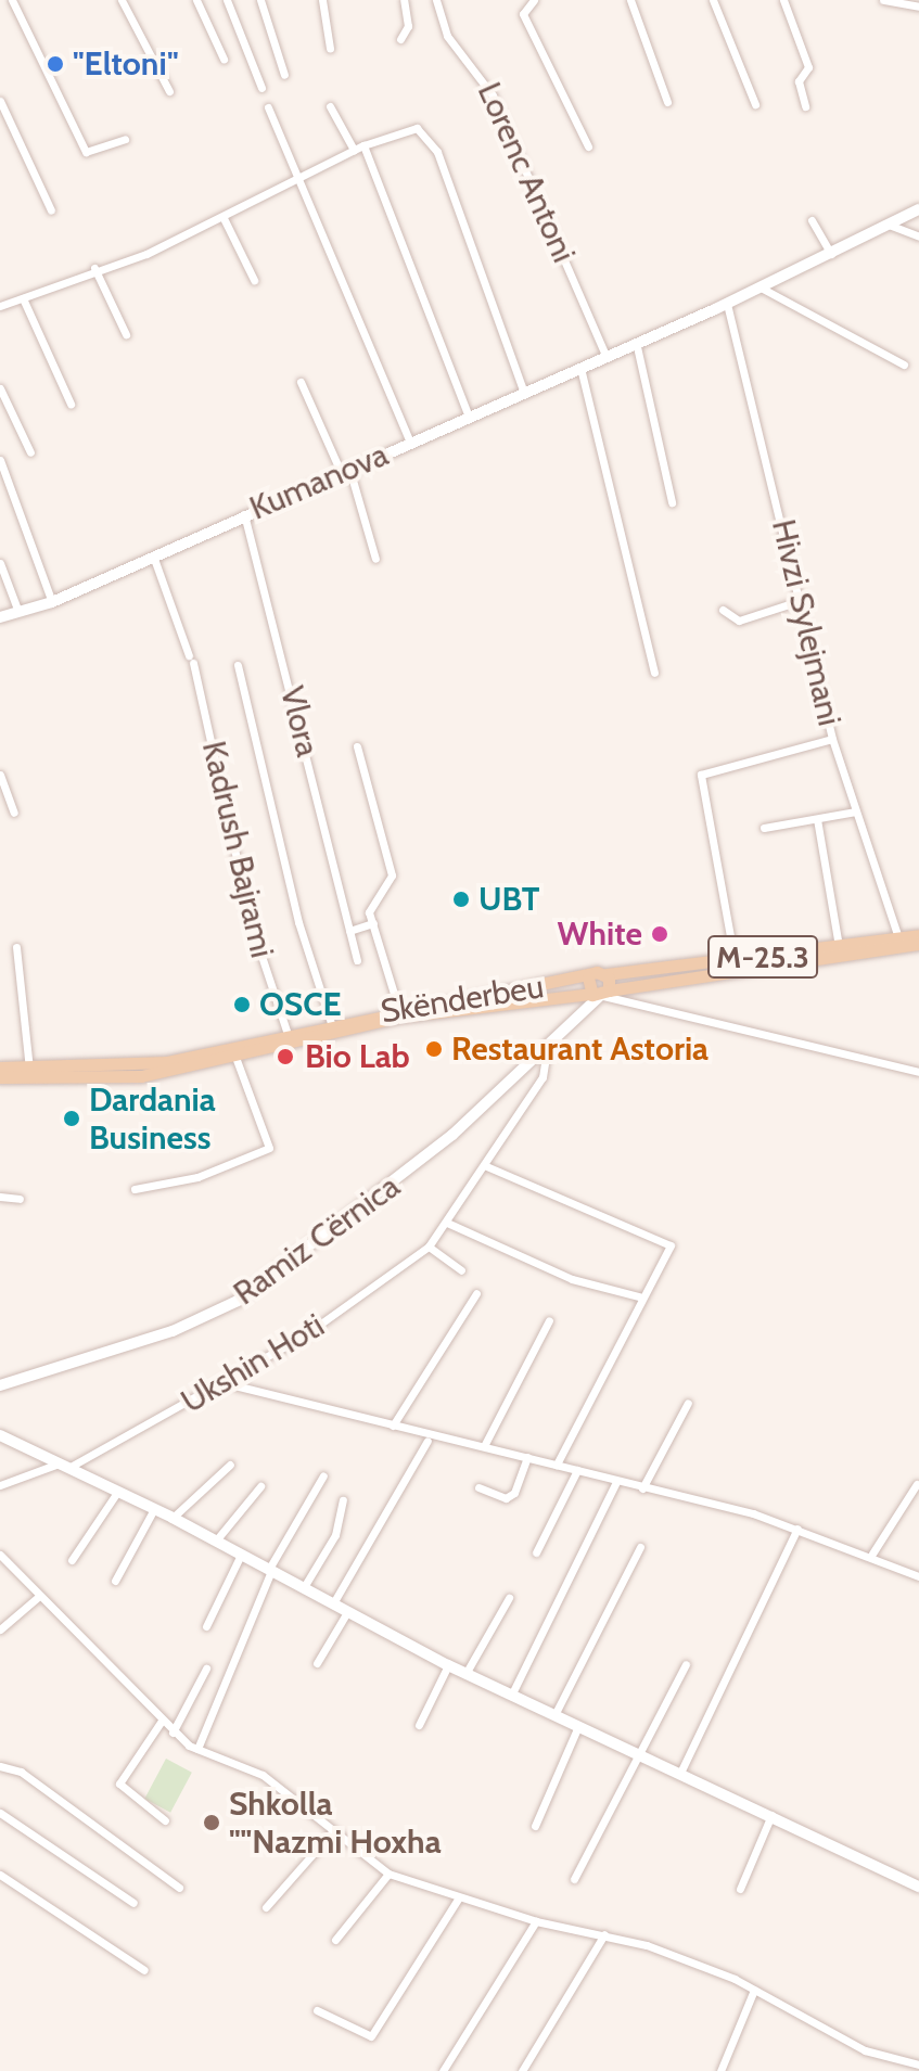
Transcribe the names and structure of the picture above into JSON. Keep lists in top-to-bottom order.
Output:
{
  "streets": {
    "main road": ["M-25.3", "Skënderbeu"],
    "street": [
      "Lorenc Antoni",
      "Kumanova",
      "Hivzi Sylejmani",
      "Vlora",
      "Kadrush Bajrami",
      "Ramiz Cërnica",
      "Ukshin Hoti"
    ]
  },
  "crossings": [
    ["Lorenc Antoni", "Kumanova"],
    ["Kumanova", "Hivzi Sylejmani"],
    ["Kumanova", "Vlora"],
    ["Kumanova", "Kadrush Bajrami"],
    ["Hivzi Sylejmani", "M-25.3"],
    ["Kadrush Bajrami", "Skënderbeu"],
    ["M-25.3", "Skënderbeu"],
    ["M-25.3", "Ramiz Cërnica"],
    ["Skënderbeu", "Ramiz Cërnica"],
    ["Ramiz Cërnica", "Ukshin Hoti"]
  ],
  "places": [
    "\"Eltoni\"",
    "UBT",
    "White",
    "OSCE",
    "Restaurant Astoria",
    "Bio Lab",
    "Dardania Business",
    "Shkolla \"\"Nazmi Hoxha"
  ]
}
